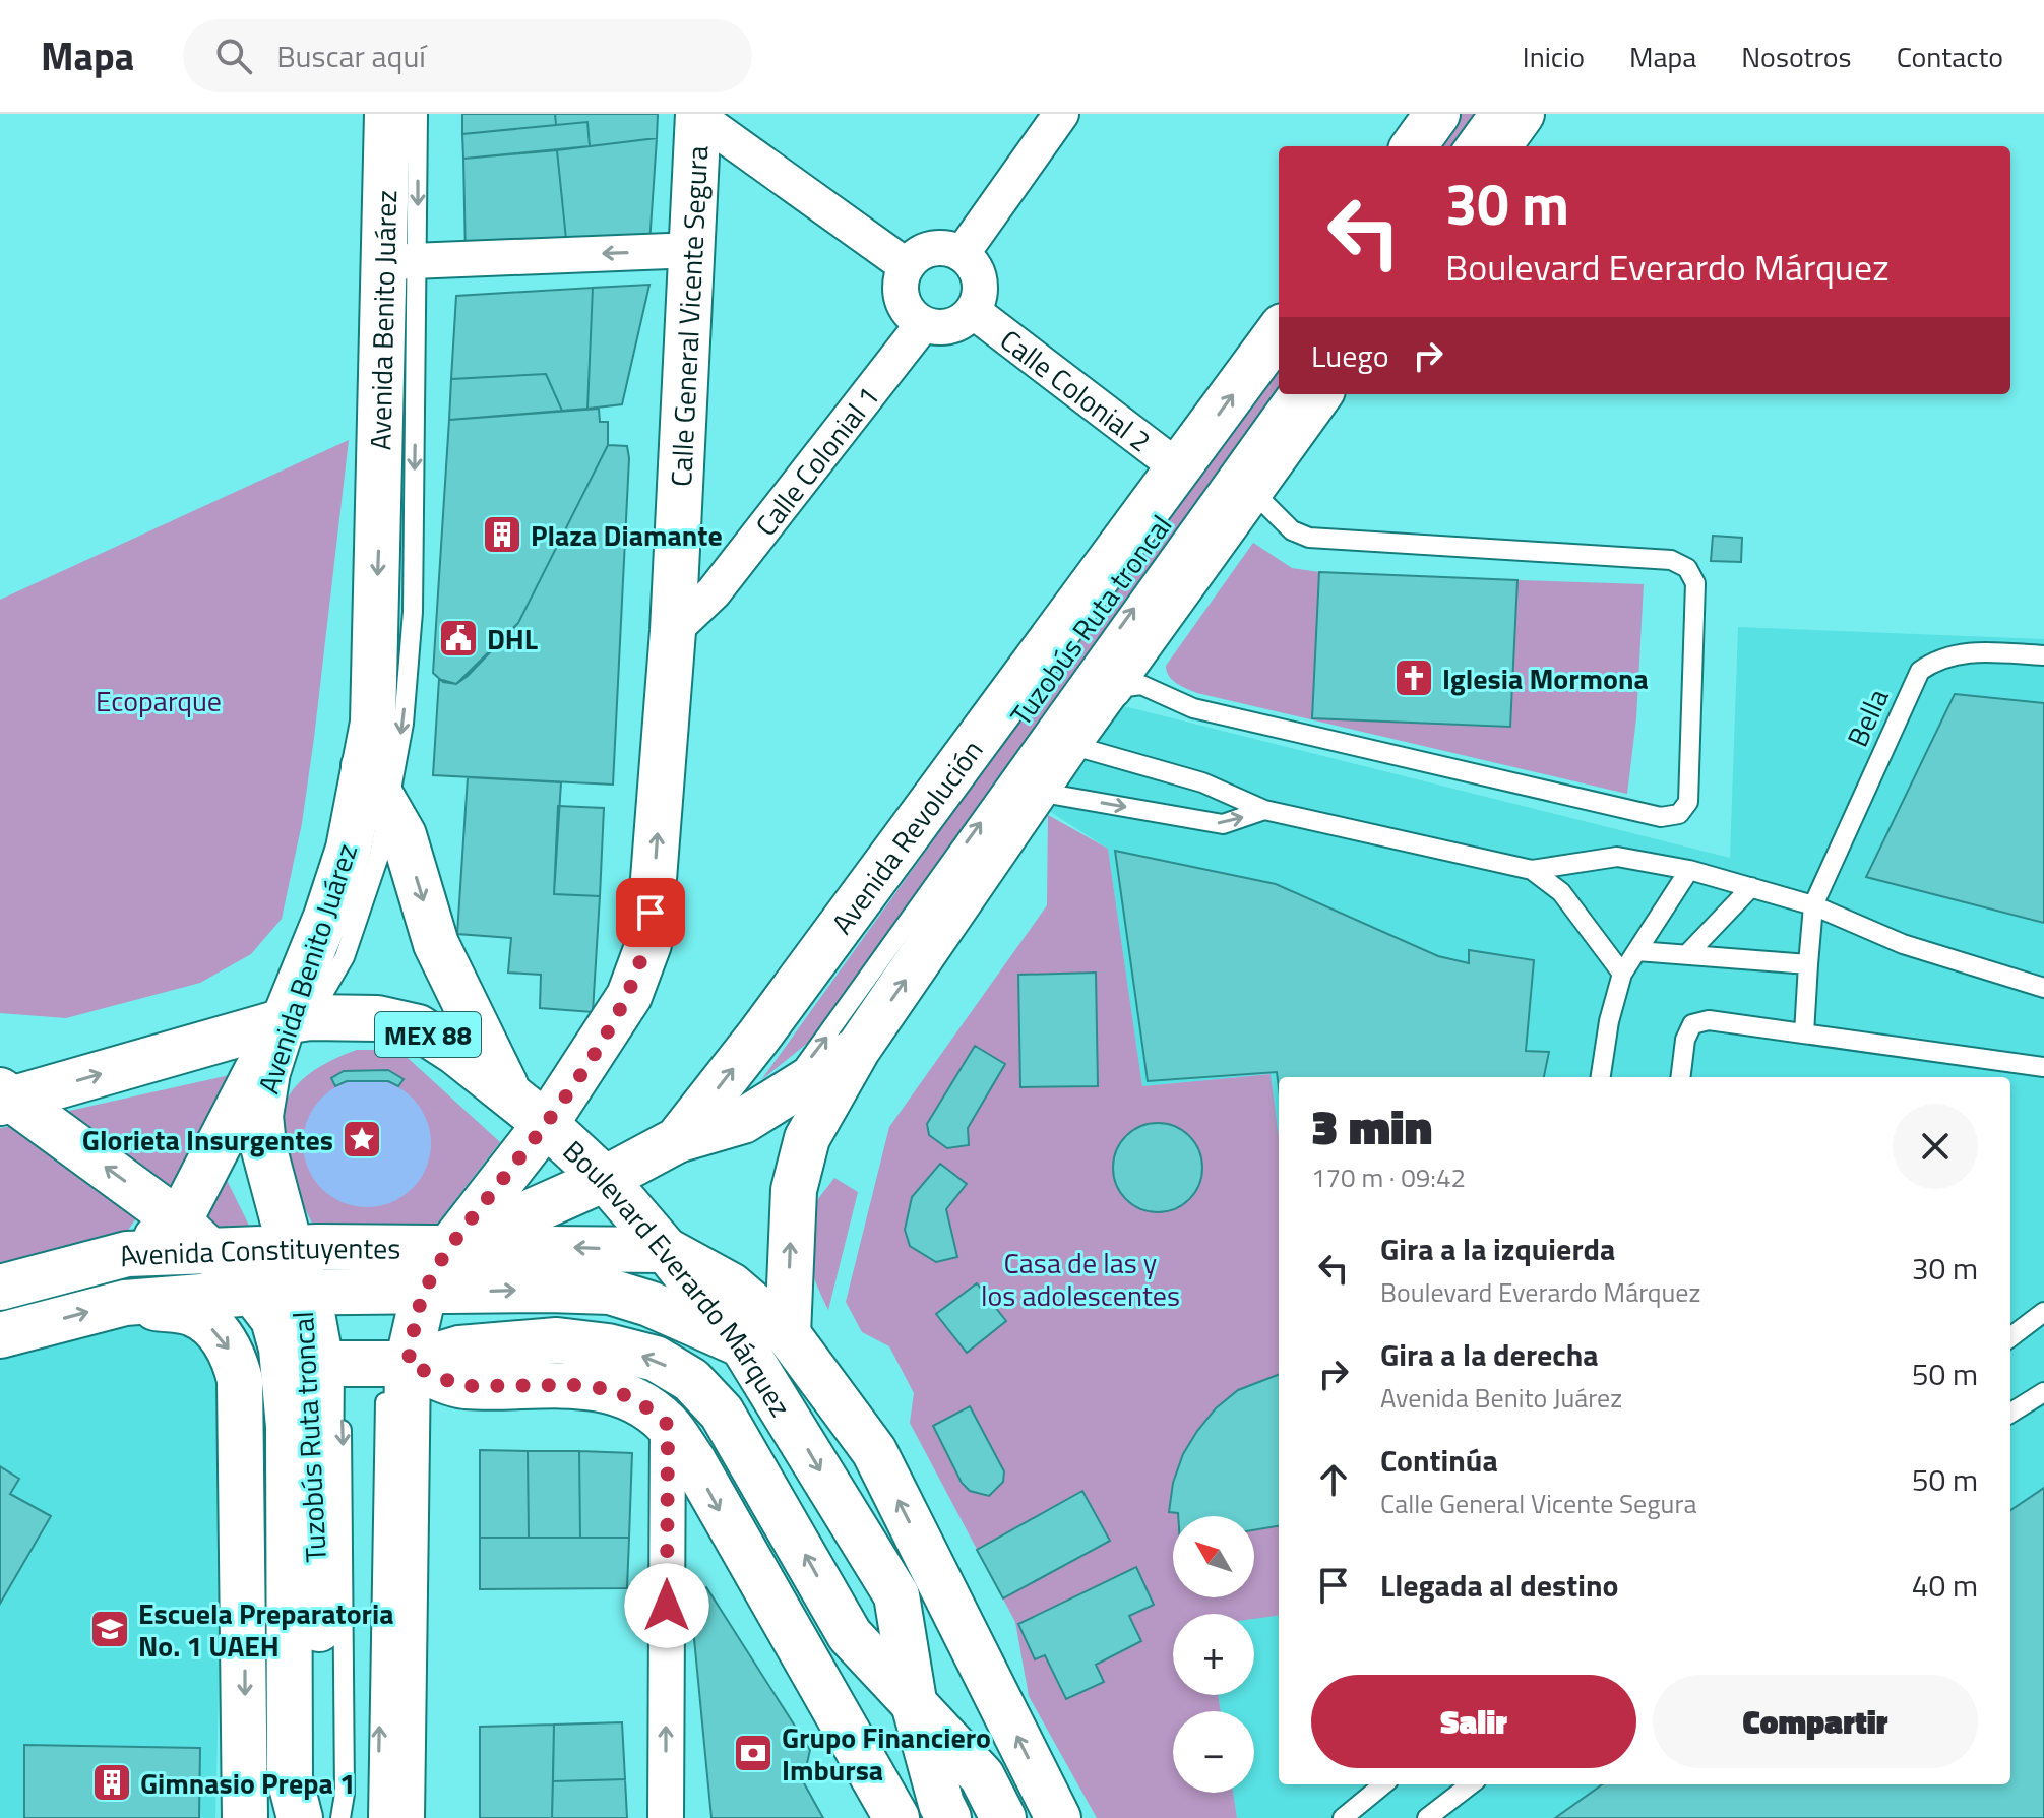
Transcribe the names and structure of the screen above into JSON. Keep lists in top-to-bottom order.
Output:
{
  "streets": {
    "main road": [
      "Calle General Vicente Segura",
      "Avenida Benito Juárez",
      "Avenida Revolución",
      "MEX 88",
      "Avenida Constituyentes",
      "Boulevard Everardo Márquez"
    ],
    "street": ["Calle Colonial 2", "Calle Colonial 1"],
    "lane": ["Tuzobús Ruta troncal", "Bella"]
  },
  "crossings": [
    ["Calle General Vicente Segura", "Avenida Benito Juárez"],
    ["Calle General Vicente Segura", "Calle Colonial 1"],
    ["Calle General Vicente Segura", "Avenida Revolución"],
    ["Calle General Vicente Segura", "Avenida Constituyentes"],
    ["Calle General Vicente Segura", "Boulevard Everardo Márquez"],
    ["Avenida Benito Juárez", "Avenida Revolución"],
    ["Avenida Benito Juárez", "Avenida Constituyentes"],
    ["Avenida Benito Juárez", "Boulevard Everardo Márquez"],
    ["Calle Colonial 2", "Calle Colonial 1"],
    ["Calle Colonial 2", "Avenida Revolución"],
    ["Tuzobús Ruta troncal", "Avenida Revolución"],
    ["Tuzobús Ruta troncal", "Boulevard Everardo Márquez"],
    ["Avenida Revolución", "Avenida Constituyentes"],
    ["Avenida Revolución", "Boulevard Everardo Márquez"],
    ["Avenida Constituyentes", "Boulevard Everardo Márquez"]
  ],
  "parks": ["Ecoparque", "Casa de las y los adolescentes"],
  "places": {
    "building": ["Plaza Diamante", "Gimnasio Prepa 1"],
    "public building": ["DHL"],
    "church": ["Iglesia Mormona"],
    "place": ["Glorieta Insurgentes"],
    "school or university": ["Escuela Preparatoria No. 1 UAEH"],
    "bank": ["Grupo Financiero Imbursa"]
  },
  "north": "top left",
  "page": {
    "header": "Mapa",
    "search": "Buscar aquí",
    "nav": [
      "Inicio",
      "Mapa",
      "Nosotros",
      "Contacto"
    ],
    "turn": ["30 m", "Boulevard Everardo Márquez"],
    "then": "Luego",
    "heading": ["3 min", "170 m · 09:42"],
    "list": [
      {
        "name": "Gira a la izquierda",
        "note": "Boulevard Everardo Márquez",
        "value": "30 m"
      },
      {
        "name": "Gira a la derecha",
        "note": "Avenida Benito Juárez",
        "value": "50 m"
      },
      {
        "name": "Continúa",
        "note": "Calle General Vicente Segura",
        "value": "50 m"
      },
      {
        "name": "Llegada al destino",
        "value": "40 m"
      }
    ],
    "map_buttons": ["+", "−"],
    "buttons": ["Salir", "Compartir"]
  }
}
